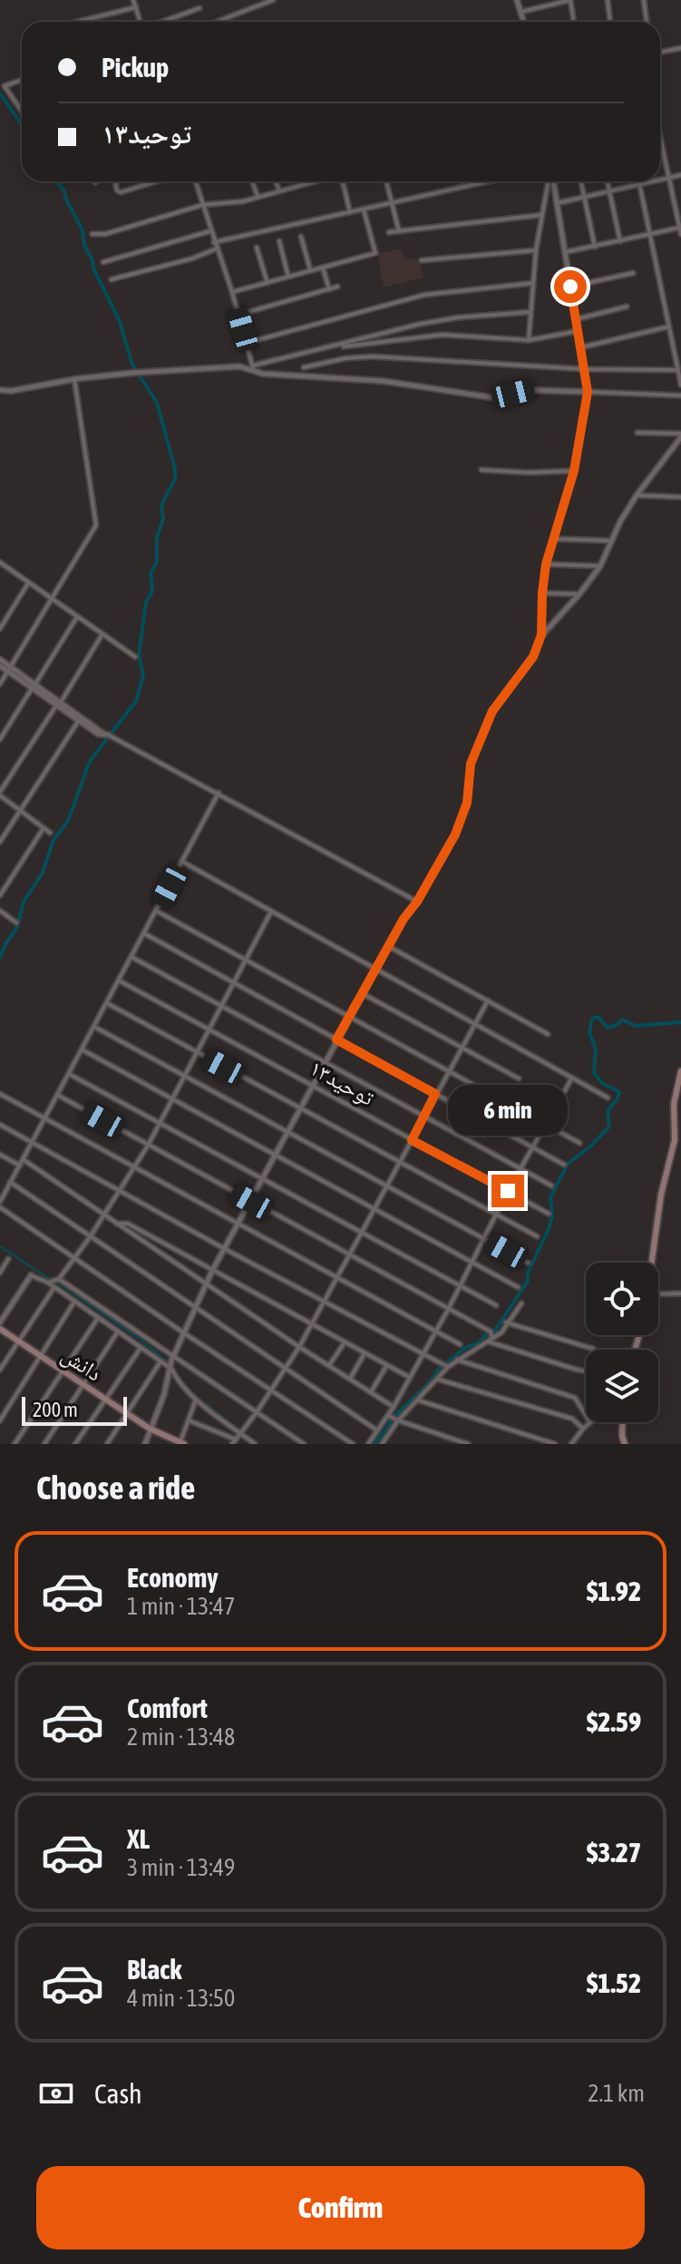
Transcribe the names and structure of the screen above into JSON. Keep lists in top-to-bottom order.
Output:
{
  "streets": {
    "main road": ["دانش"],
    "street": ["توحید۱۳"]
  },
  "scale_bar": "200 m",
  "page": {
    "banner": ["Pickup", "توحید۱۳"],
    "bubble": "6 min",
    "scale": "200 m",
    "heading": "Choose a ride",
    "list": [
      {
        "name": "Economy",
        "note": "1 min · 13:47",
        "value": "$1.92"
      },
      {
        "name": "Comfort",
        "note": "2 min · 13:48",
        "value": "$2.59"
      },
      {
        "name": "XL",
        "note": "3 min · 13:49",
        "value": "$3.27"
      },
      {
        "name": "Black",
        "note": "4 min · 13:50",
        "value": "$1.52"
      }
    ],
    "pay": ["Cash", "2.1 km"],
    "buttons": "Confirm"
  }
}
